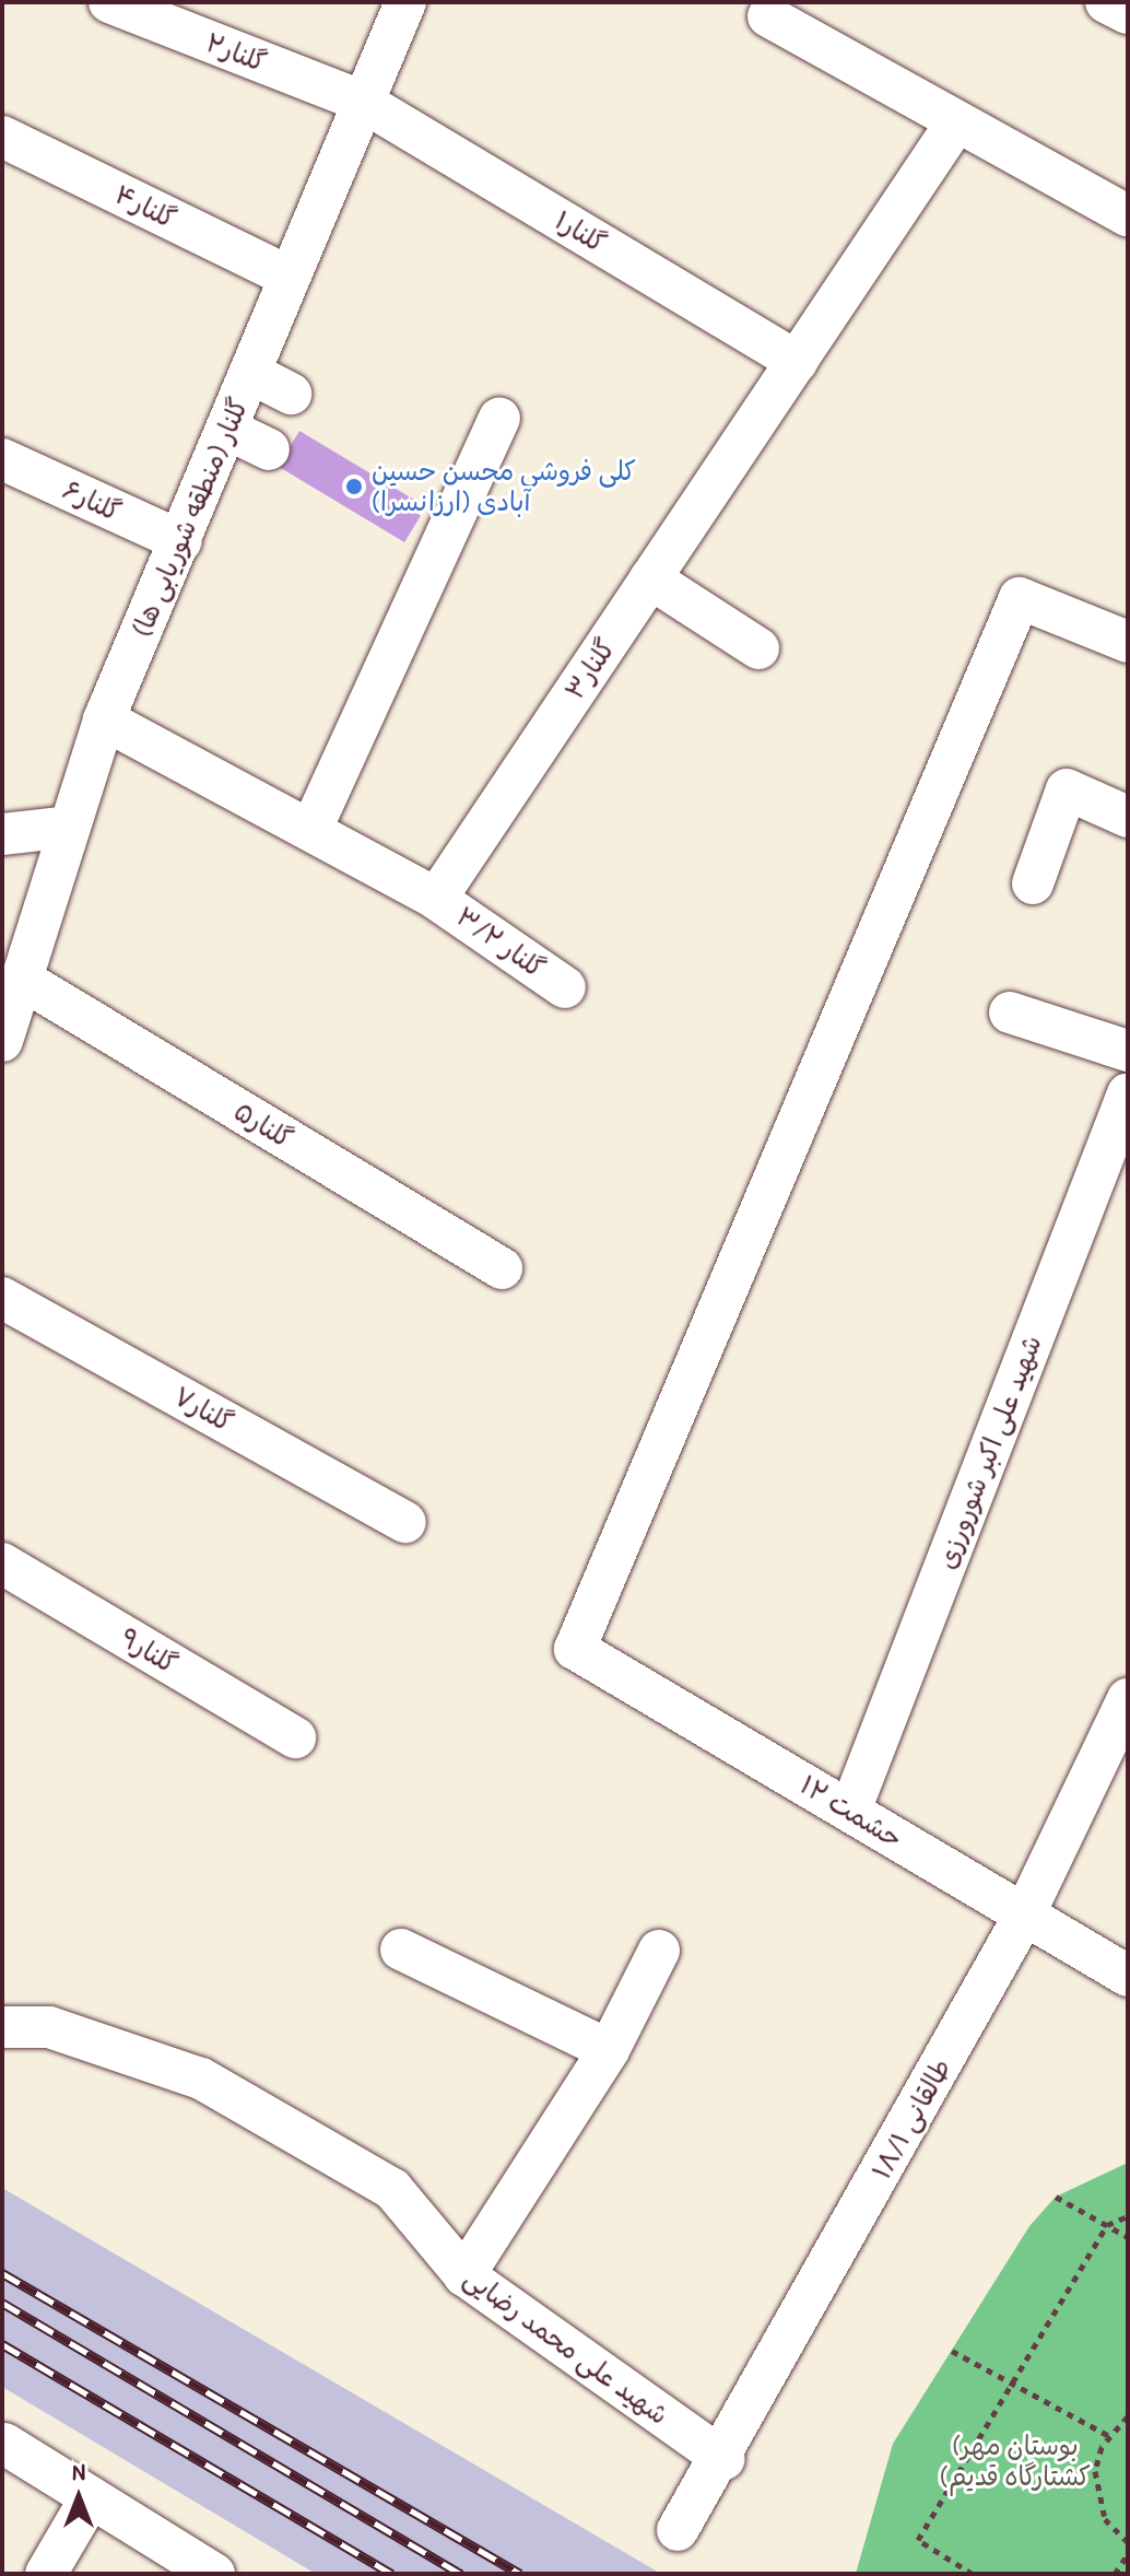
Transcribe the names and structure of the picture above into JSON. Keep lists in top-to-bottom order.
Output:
{
  "streets": {
    "street": [
      "گلنار۲",
      "گلنار۴",
      "گلنار۱",
      "گلنار۶",
      "گلنار (منطقه شوریابی ها)",
      "گلنار۳",
      "گلنار ۳/۲",
      "گلنار۵",
      "گلنار۷",
      "شهید علی اکبر شورورزی",
      "گلنار۹",
      "حشمت ۱۲",
      "طالقانی ۱۸/۱",
      "شهید علی محمد رضایی"
    ]
  },
  "crossings": [
    ["گلنار۲", "گلنار۱"],
    ["گلنار۲", "گلنار (منطقه شوریابی ها)"],
    ["گلنار۴", "گلنار (منطقه شوریابی ها)"],
    ["گلنار۱", "گلنار (منطقه شوریابی ها)"],
    ["گلنار۱", "گلنار۳"],
    ["گلنار۶", "گلنار (منطقه شوریابی ها)"],
    ["گلنار (منطقه شوریابی ها)", "گلنار۵"],
    ["گلنار۳", "گلنار ۳/۲"],
    ["شهید علی اکبر شورورزی", "حشمت ۱۲"],
    ["حشمت ۱۲", "طالقانی ۱۸/۱"],
    ["طالقانی ۱۸/۱", "شهید علی محمد رضایی"]
  ],
  "parks": ["(بوستان مهر (کشتارگاه قدیم"],
  "places": ["کلی فروشی محسن حسین آبادی (ارزانسرا)"],
  "north": "top"
}
